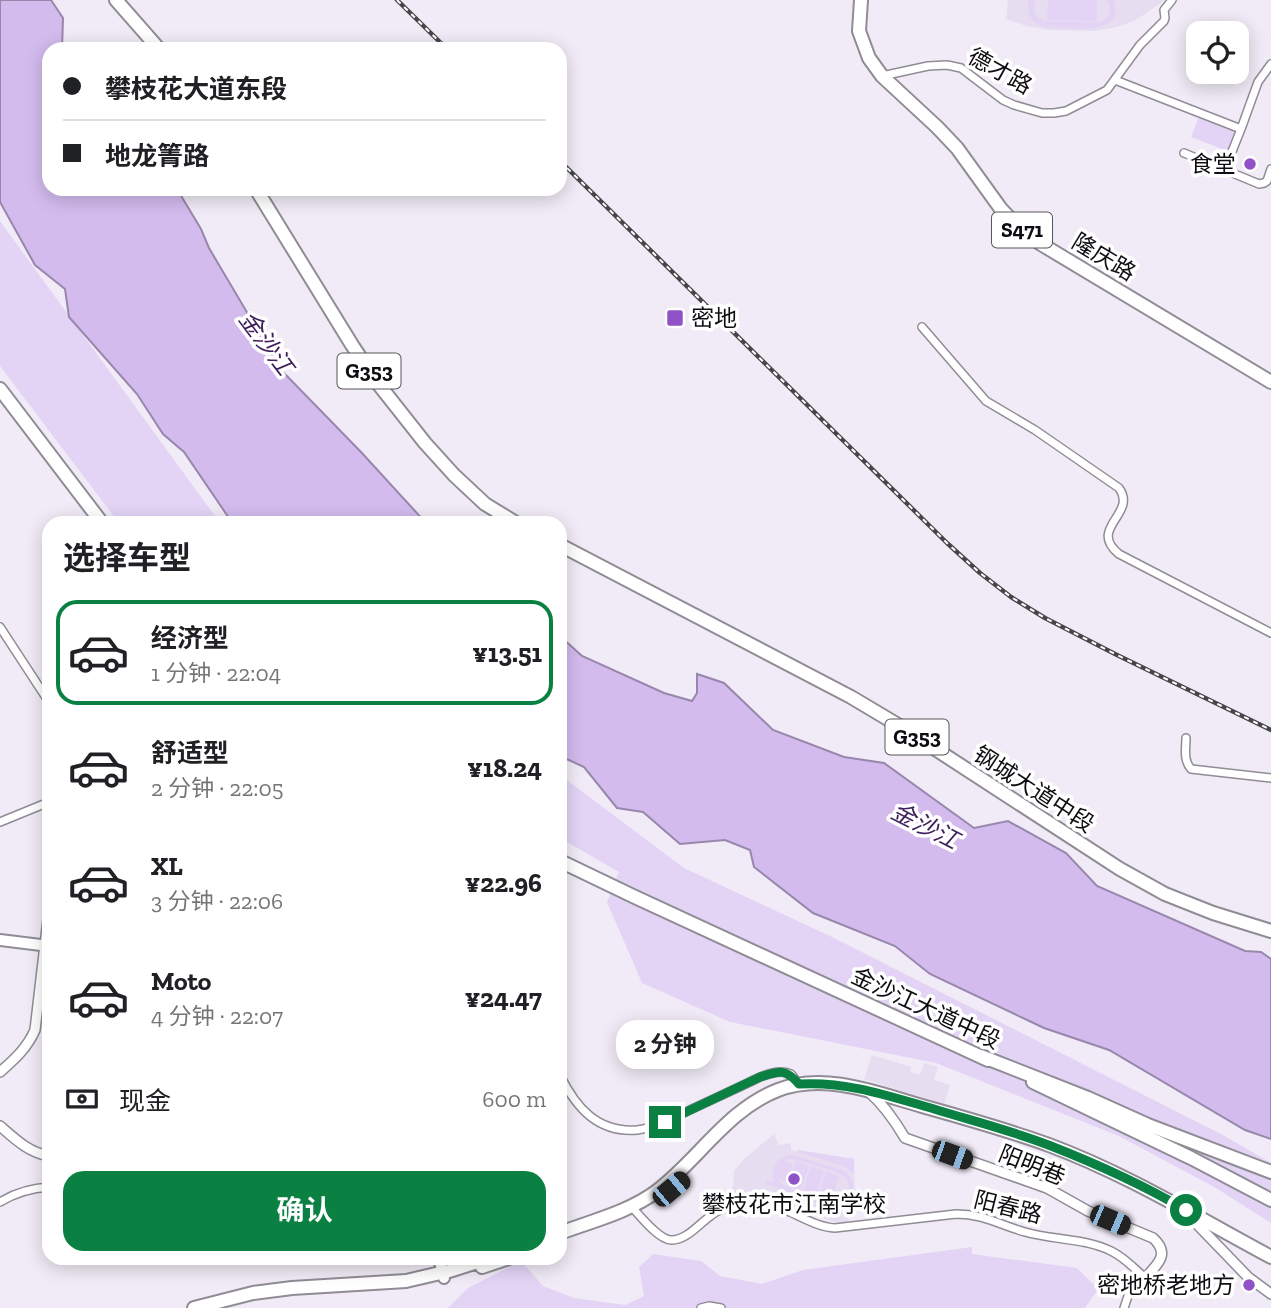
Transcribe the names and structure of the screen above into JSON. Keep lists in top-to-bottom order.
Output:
{
  "streets": {
    "main road": [
      "S471",
      "隆庆路",
      "G353",
      "钢城大道中段",
      "金沙江大道中段"
    ],
    "street": ["德才路", "阳明巷", "阳春路"]
  },
  "crossings": [
    ["德才路", "隆庆路"],
    ["阳明巷", "阳春路"]
  ],
  "water": ["金沙江"],
  "places": {
    "other": ["食堂", "攀枝花市江南学校", "密地桥老地方"],
    "transit": ["密地"]
  },
  "page": {
    "banner": ["攀枝花大道东段", "地龙箐路"],
    "heading": "选择车型",
    "list": [
      {
        "name": "经济型",
        "note": "1 分钟 · 22:04",
        "value": "¥13.51"
      },
      {
        "name": "舒适型",
        "note": "2 分钟 · 22:05",
        "value": "¥18.24"
      },
      {
        "name": "XL",
        "note": "3 分钟 · 22:06",
        "value": "¥22.96"
      },
      {
        "name": "Moto",
        "note": "4 分钟 · 22:07",
        "value": "¥24.47"
      }
    ],
    "bubble": "2 分钟",
    "pay": ["现金", "600 m"],
    "buttons": "确认"
  }
}
